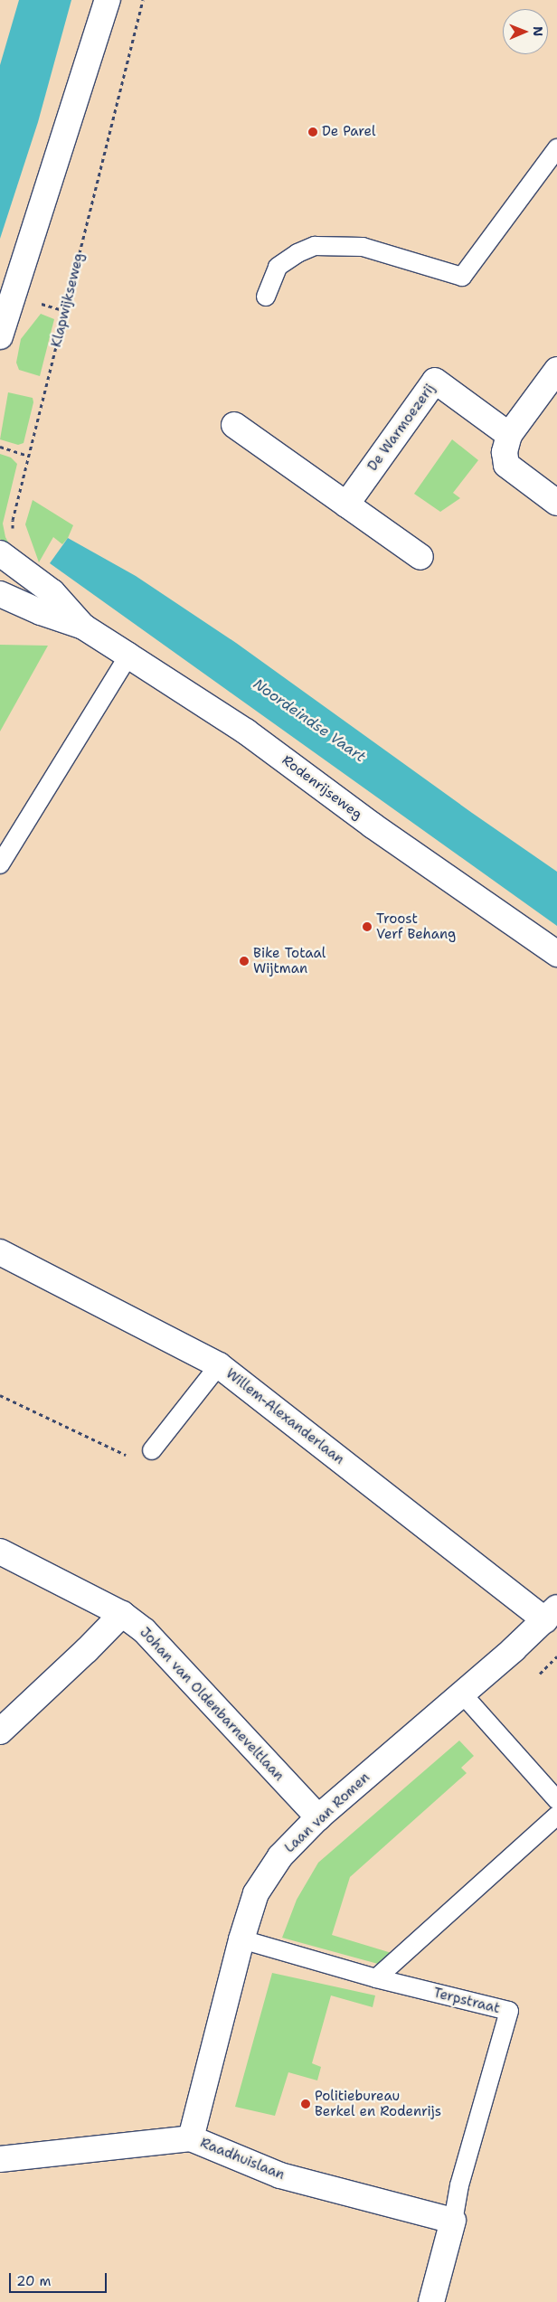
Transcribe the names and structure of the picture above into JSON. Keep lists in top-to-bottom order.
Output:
{
  "streets": {
    "street": [
      "De Warmoezerij",
      "Rodenrijseweg",
      "Willem-Alexanderlaan",
      "Johan van Oldenbarneveltlaan",
      "Laan van Romen",
      "Raadhuislaan"
    ],
    "lane": ["Terpstraat"],
    "path": ["Klapwijkseweg"]
  },
  "crossings": [
    ["Klapwijkseweg", "Rodenrijseweg"],
    ["Willem-Alexanderlaan", "Laan van Romen"],
    ["Johan van Oldenbarneveltlaan", "Laan van Romen"],
    ["Laan van Romen", "Terpstraat"],
    ["Laan van Romen", "Raadhuislaan"],
    ["Terpstraat", "Raadhuislaan"]
  ],
  "water": ["Noordeindse Vaart"],
  "places": [
    "De Parel",
    "Troost Verf Behang",
    "Bike Totaal Wijtman",
    "Politiebureau Berkel en Rodenrijs"
  ],
  "scale_bar": "20 m",
  "north": "right"
}
